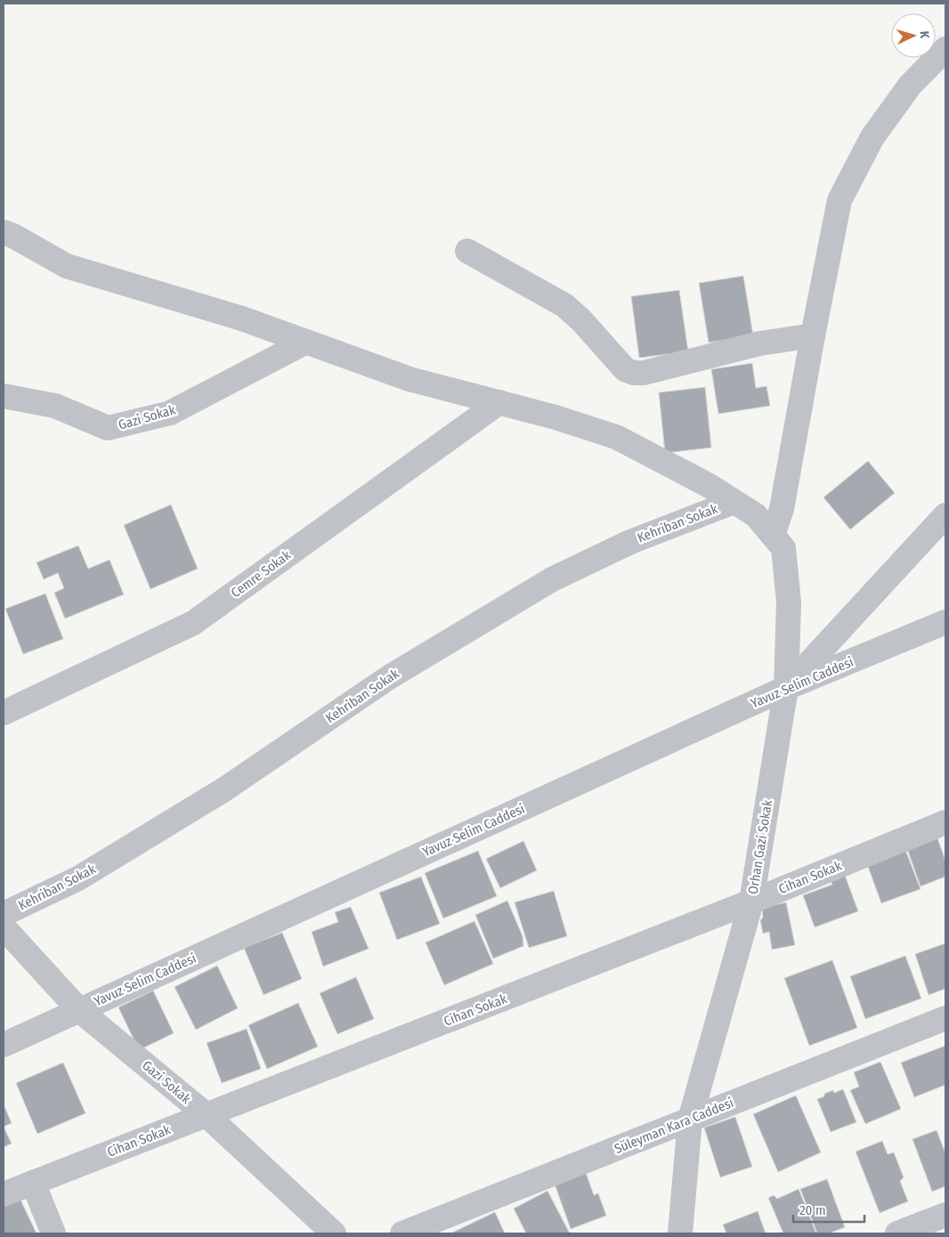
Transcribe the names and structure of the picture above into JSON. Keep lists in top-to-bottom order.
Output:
{
  "streets": {
    "street": [
      "Gazi Sokak",
      "Kehriban Sokak",
      "Cemre Sokak",
      "Yavuz Selim Caddesi",
      "Orhan Gazi Sokak",
      "Cihan Sokak",
      "Süleyman Kara Caddesi"
    ]
  },
  "crossings": [
    ["Gazi Sokak", "Yavuz Selim Caddesi"],
    ["Gazi Sokak", "Orhan Gazi Sokak"],
    ["Gazi Sokak", "Cihan Sokak"],
    ["Kehriban Sokak", "Orhan Gazi Sokak"],
    ["Cemre Sokak", "Orhan Gazi Sokak"],
    ["Yavuz Selim Caddesi", "Orhan Gazi Sokak"],
    ["Orhan Gazi Sokak", "Cihan Sokak"],
    ["Orhan Gazi Sokak", "Süleyman Kara Caddesi"]
  ],
  "scale_bar": "20 m",
  "north": "right"
}
